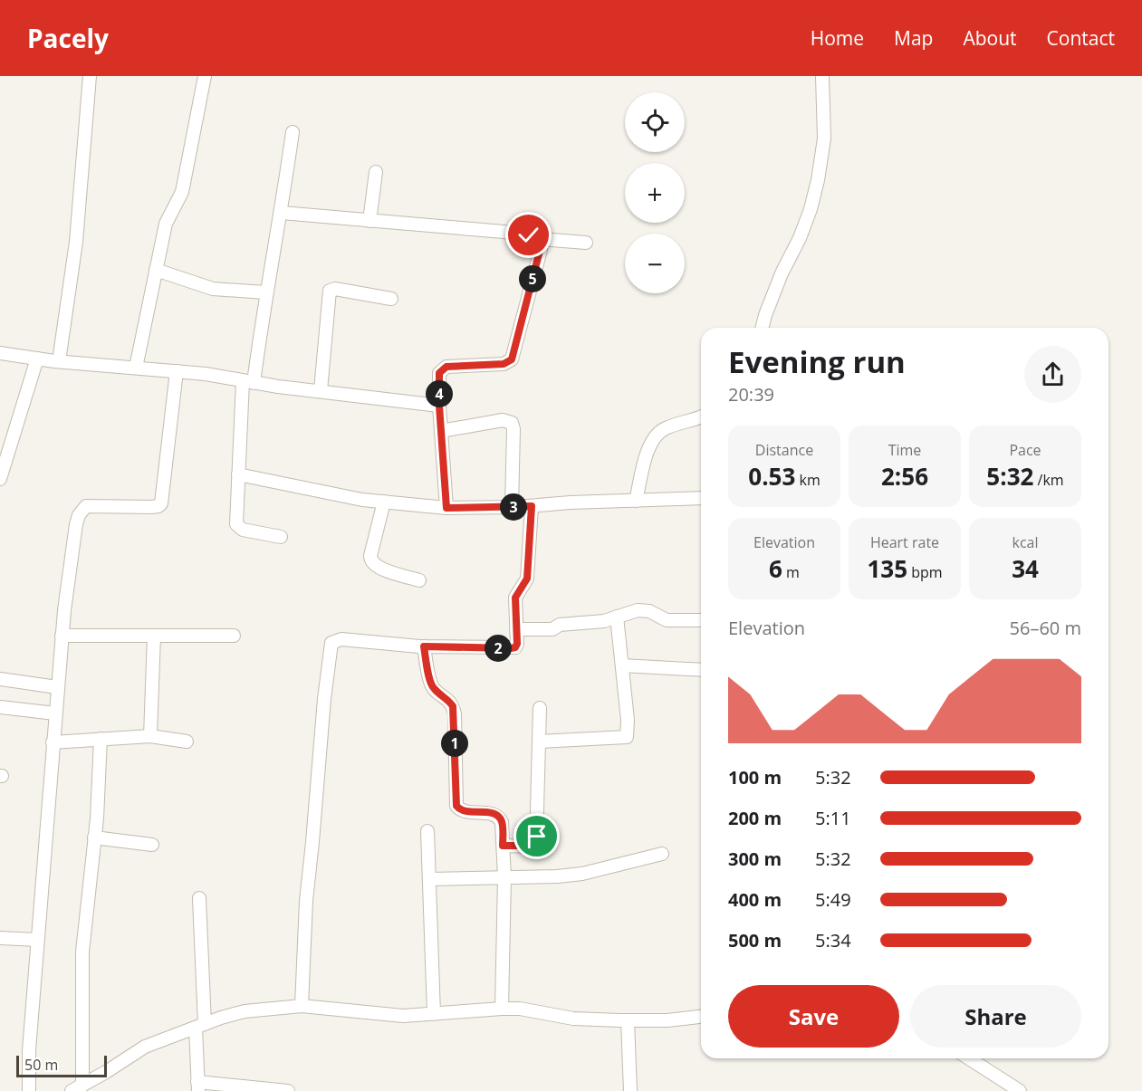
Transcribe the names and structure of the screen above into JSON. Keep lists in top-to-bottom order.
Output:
{
  "scale_bar": "50 m",
  "page": {
    "header": "Pacely",
    "nav": [
      "Home",
      "Map",
      "About",
      "Contact"
    ],
    "map_buttons": ["+", "−"],
    "pins": [
      "5",
      "4",
      "3",
      "2",
      "1"
    ],
    "heading": ["Evening run", "20:39"],
    "stats": [
      ["Distance", "0.53 km"],
      ["Time", "2:56"],
      ["Pace", "5:32 /km"],
      ["Elevation", "6 m"],
      ["Heart rate", "135 bpm"],
      ["kcal", "34"]
    ],
    "chart": ["Elevation", "56–60 m"],
    "list": [
      {
        "name": "100 m",
        "note": "5:32"
      },
      {
        "name": "200 m",
        "note": "5:11"
      },
      {
        "name": "300 m",
        "note": "5:32"
      },
      {
        "name": "400 m",
        "note": "5:49"
      },
      {
        "name": "500 m",
        "note": "5:34"
      }
    ],
    "buttons": ["Save", "Share"],
    "scale": "50 m"
  }
}
